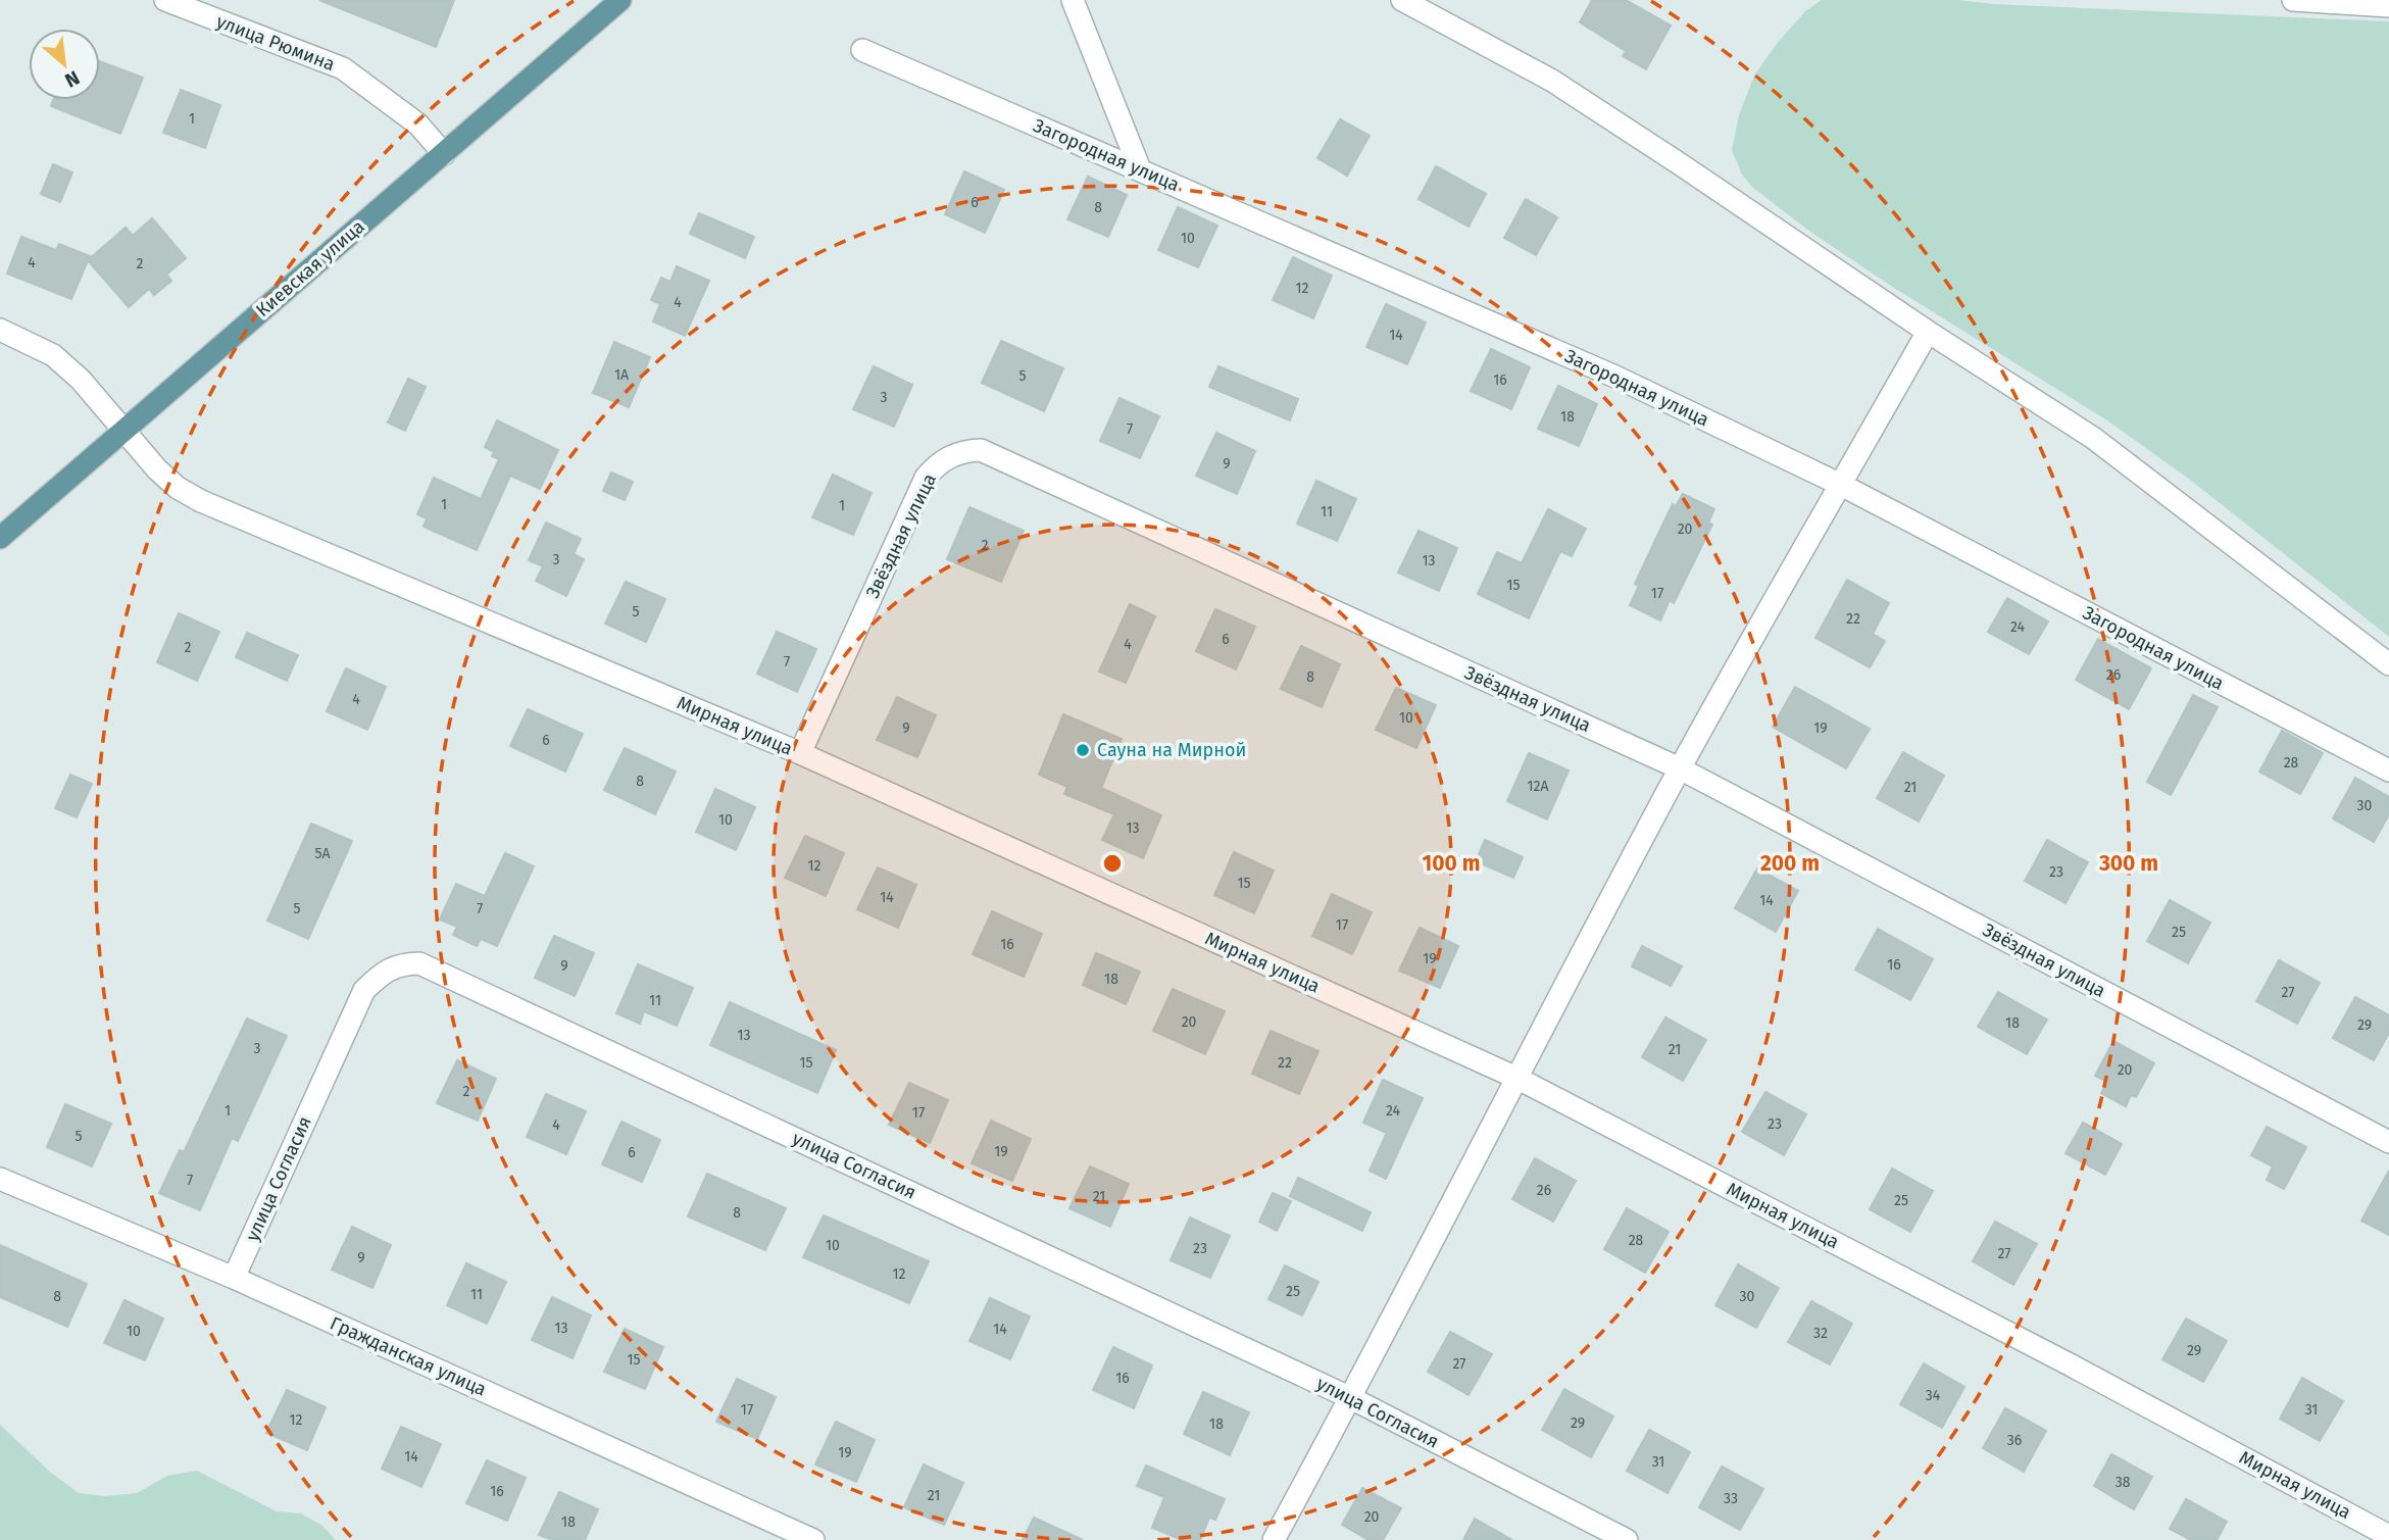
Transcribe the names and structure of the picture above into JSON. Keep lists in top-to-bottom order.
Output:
{
  "streets": {
    "main road": ["Киевская улица"],
    "street": [
      "улица Рюмина",
      "Загородная улица",
      "Звёздная улица",
      "Мирная улица",
      "улица Согласия",
      "Гражданская улица"
    ]
  },
  "crossings": [
    ["улица Рюмина", "Киевская улица"],
    ["Киевская улица", "Мирная улица"],
    ["Звёздная улица", "Мирная улица"],
    ["улица Согласия", "Гражданская улица"]
  ],
  "places": ["Сауна на Мирной"],
  "house_numbers": [
    "1",
    "6",
    "8",
    "10",
    "4",
    "2",
    "12",
    "4",
    "14",
    "1А",
    "5",
    "16",
    "3",
    "18",
    "7",
    "9",
    "1",
    "1",
    "11",
    "20",
    "2",
    "3",
    "13",
    "15",
    "17",
    "5",
    "22",
    "24",
    "6",
    "4",
    "2",
    "7",
    "26",
    "8",
    "4",
    "10",
    "9",
    "19",
    "6",
    "28",
    "8",
    "12А",
    "21",
    "30",
    "10",
    "13",
    "5А",
    "12",
    "23",
    "15",
    "14",
    "14",
    "5",
    "7",
    "17",
    "25",
    "16",
    "19",
    "16",
    "9",
    "18",
    "27",
    "11",
    "20",
    "18",
    "29",
    "13",
    "3",
    "21",
    "15",
    "22",
    "20",
    "2",
    "1",
    "24",
    "17",
    "23",
    "4",
    "5",
    "19",
    "6",
    "7",
    "26",
    "21",
    "25",
    "8",
    "28",
    "10",
    "23",
    "27",
    "9",
    "12",
    "25",
    "11",
    "8",
    "30",
    "13",
    "14",
    "10",
    "32",
    "29",
    "15",
    "27",
    "16",
    "34",
    "17",
    "31",
    "12",
    "29",
    "18",
    "36",
    "19",
    "14",
    "31",
    "38",
    "16",
    "21",
    "33",
    "20",
    "18"
  ],
  "north": "bottom right",
  "rings": ["100 m", "200 m", "300 m"]
}
